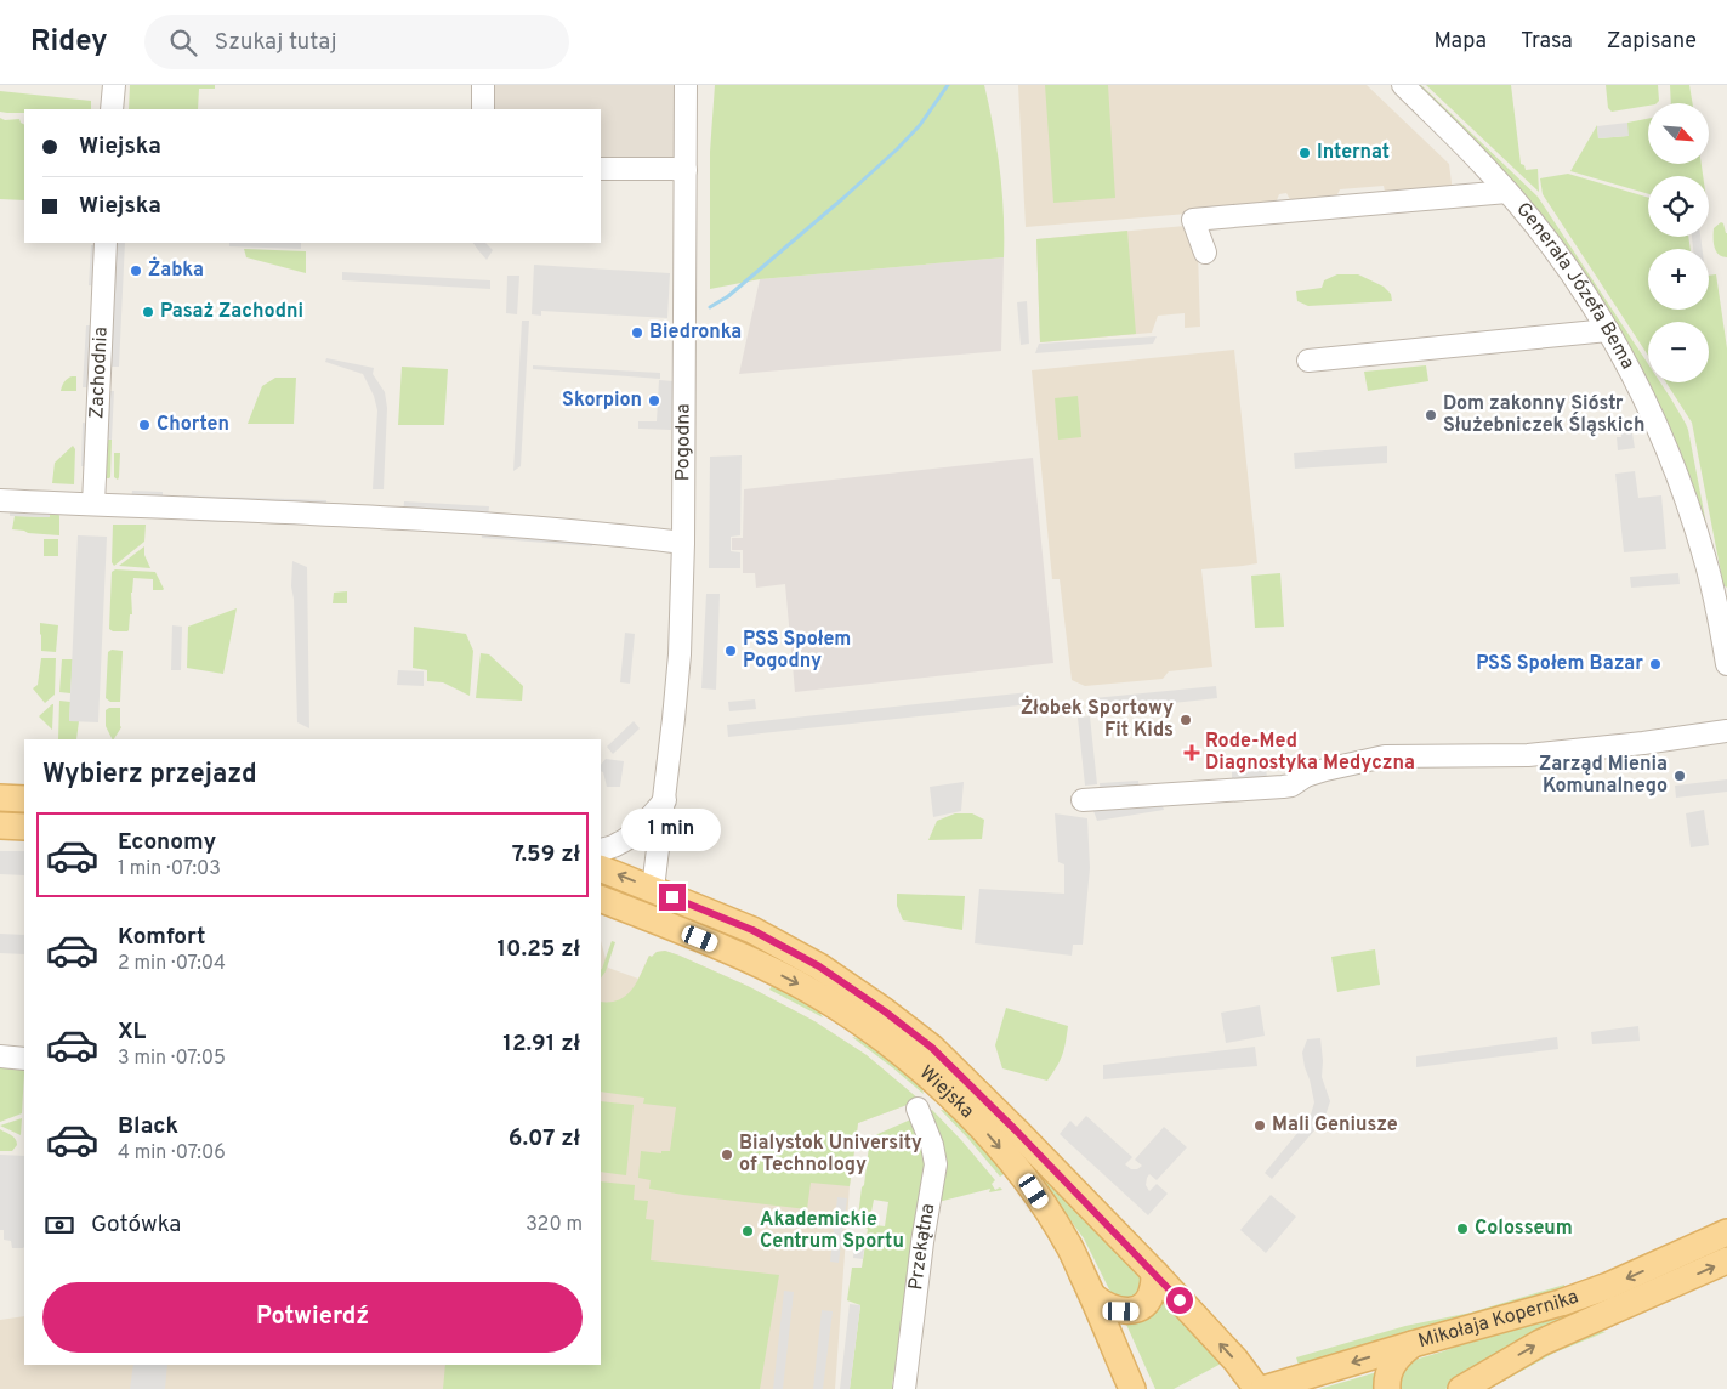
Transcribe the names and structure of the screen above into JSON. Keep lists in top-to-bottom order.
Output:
{
  "streets": {
    "main road": ["Wiejska", "Mikołaja Kopernika"],
    "street": [
      "Generała Józefa Bema",
      "Zachodnia",
      "Pogodna",
      "Przekątna"
    ]
  },
  "crossings": [
    ["Pogodna", "Wiejska"]
  ],
  "places": {
    "other": [
      "Internat",
      "Żabka",
      "Pasaż Zachodni",
      "Biedronka",
      "Skorpion",
      "Dom zakonny Sióstr Służebniczek Śląskich",
      "Chorten",
      "PSS Społem Pogodny",
      "PSS Społem Bazar",
      "Żłobek Sportowy Fit Kids",
      "Zarząd Mienia Komunalnego",
      "Mali Geniusze",
      "Bialystok University of Technology",
      "Colosseum",
      "Akademickie Centrum Sportu"
    ],
    "health": ["Rode-Med Diagnostyka Medyczna"]
  },
  "north": "bottom right",
  "page": {
    "header": "Ridey",
    "search": "Szukaj tutaj",
    "nav": ["Mapa", "Trasa", "Zapisane"],
    "map_buttons": ["+", "−"],
    "banner": ["Wiejska", "Wiejska"],
    "heading": "Wybierz przejazd",
    "bubble": "1 min",
    "list": [
      {
        "name": "Economy",
        "note": "1 min · 07:03",
        "value": "7.59 zł"
      },
      {
        "name": "Komfort",
        "note": "2 min · 07:04",
        "value": "10.25 zł"
      },
      {
        "name": "XL",
        "note": "3 min · 07:05",
        "value": "12.91 zł"
      },
      {
        "name": "Black",
        "note": "4 min · 07:06",
        "value": "6.07 zł"
      }
    ],
    "pay": ["Gotówka", "320 m"],
    "buttons": "Potwierdź"
  }
}
